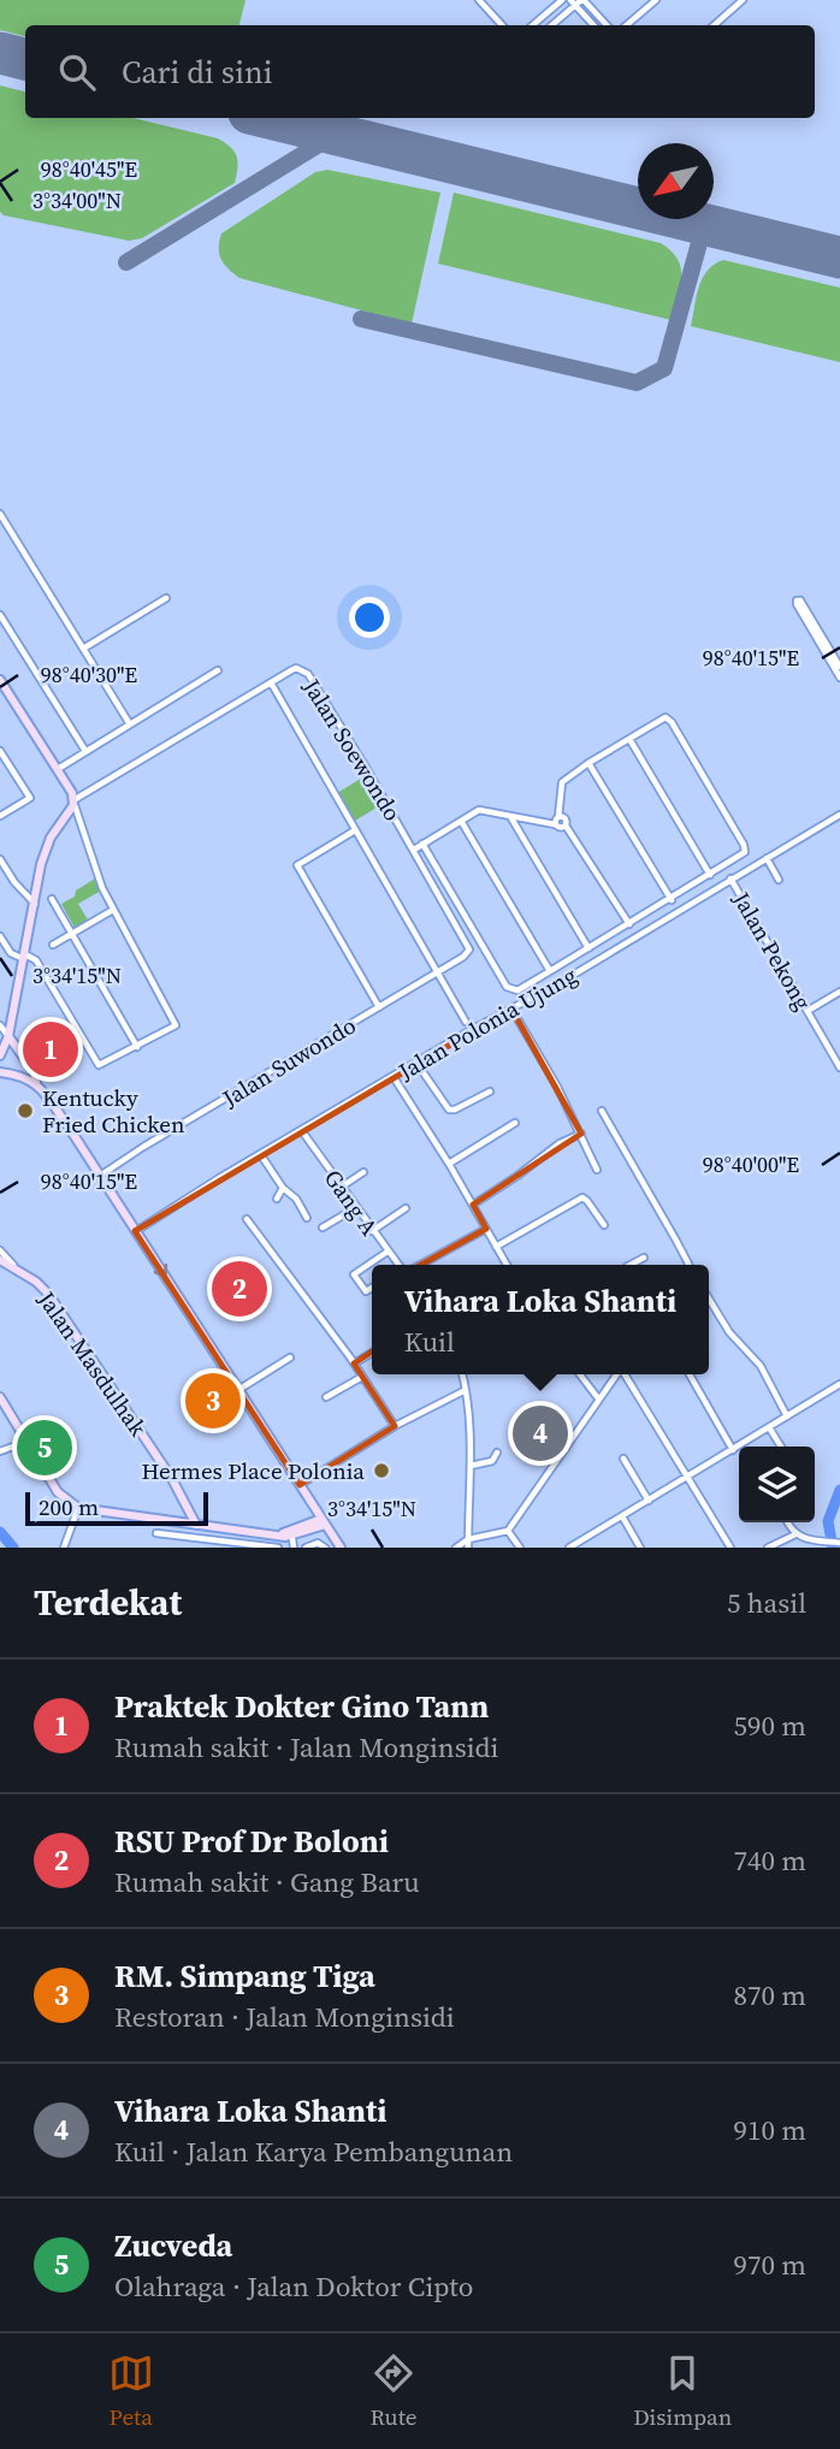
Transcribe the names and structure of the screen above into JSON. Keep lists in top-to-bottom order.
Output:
{
  "streets": {
    "main road": ["Jalan Masdulhak"],
    "street": [
      "Jalan Soewondo",
      "Jalan Pekong",
      "Jalan Polonia Ujung",
      "Jalan Suwondo",
      "Gang A"
    ]
  },
  "crossings": [
    ["Jalan Soewondo", "Jalan Suwondo"],
    ["Jalan Pekong", "Jalan Polonia Ujung"],
    ["Jalan Polonia Ujung", "Gang A"]
  ],
  "places": ["Kentucky Fried Chicken", "Hermes Place Polonia"],
  "scale_bar": "200 m",
  "north": "bottom left",
  "page": {
    "search": "Cari di sini",
    "pins": [
      "1",
      "2",
      "3",
      "4",
      "5"
    ],
    "popup": ["Vihara Loka Shanti", "Kuil"],
    "scale": "200 m",
    "heading": ["Terdekat", "5 hasil"],
    "list": [
      {
        "mark": "1",
        "name": "Praktek Dokter Gino Tann",
        "note": "Rumah sakit · Jalan Monginsidi",
        "value": "590 m"
      },
      {
        "mark": "2",
        "name": "RSU Prof Dr Boloni",
        "note": "Rumah sakit · Gang Baru",
        "value": "740 m"
      },
      {
        "mark": "3",
        "name": "RM. Simpang Tiga",
        "note": "Restoran · Jalan Monginsidi",
        "value": "870 m"
      },
      {
        "mark": "4",
        "name": "Vihara Loka Shanti",
        "note": "Kuil · Jalan Karya Pembangunan",
        "value": "910 m"
      },
      {
        "mark": "5",
        "name": "Zucveda",
        "note": "Olahraga · Jalan Doktor Cipto",
        "value": "970 m"
      }
    ],
    "nav": ["Peta", "Rute", "Disimpan"]
  },
  "coordinates": [
    "98°40'45\"E",
    "3°34'00\"N",
    "98°40'15\"E",
    "98°40'30\"E",
    "3°34'15\"N",
    "98°40'00\"E"
  ]
}
